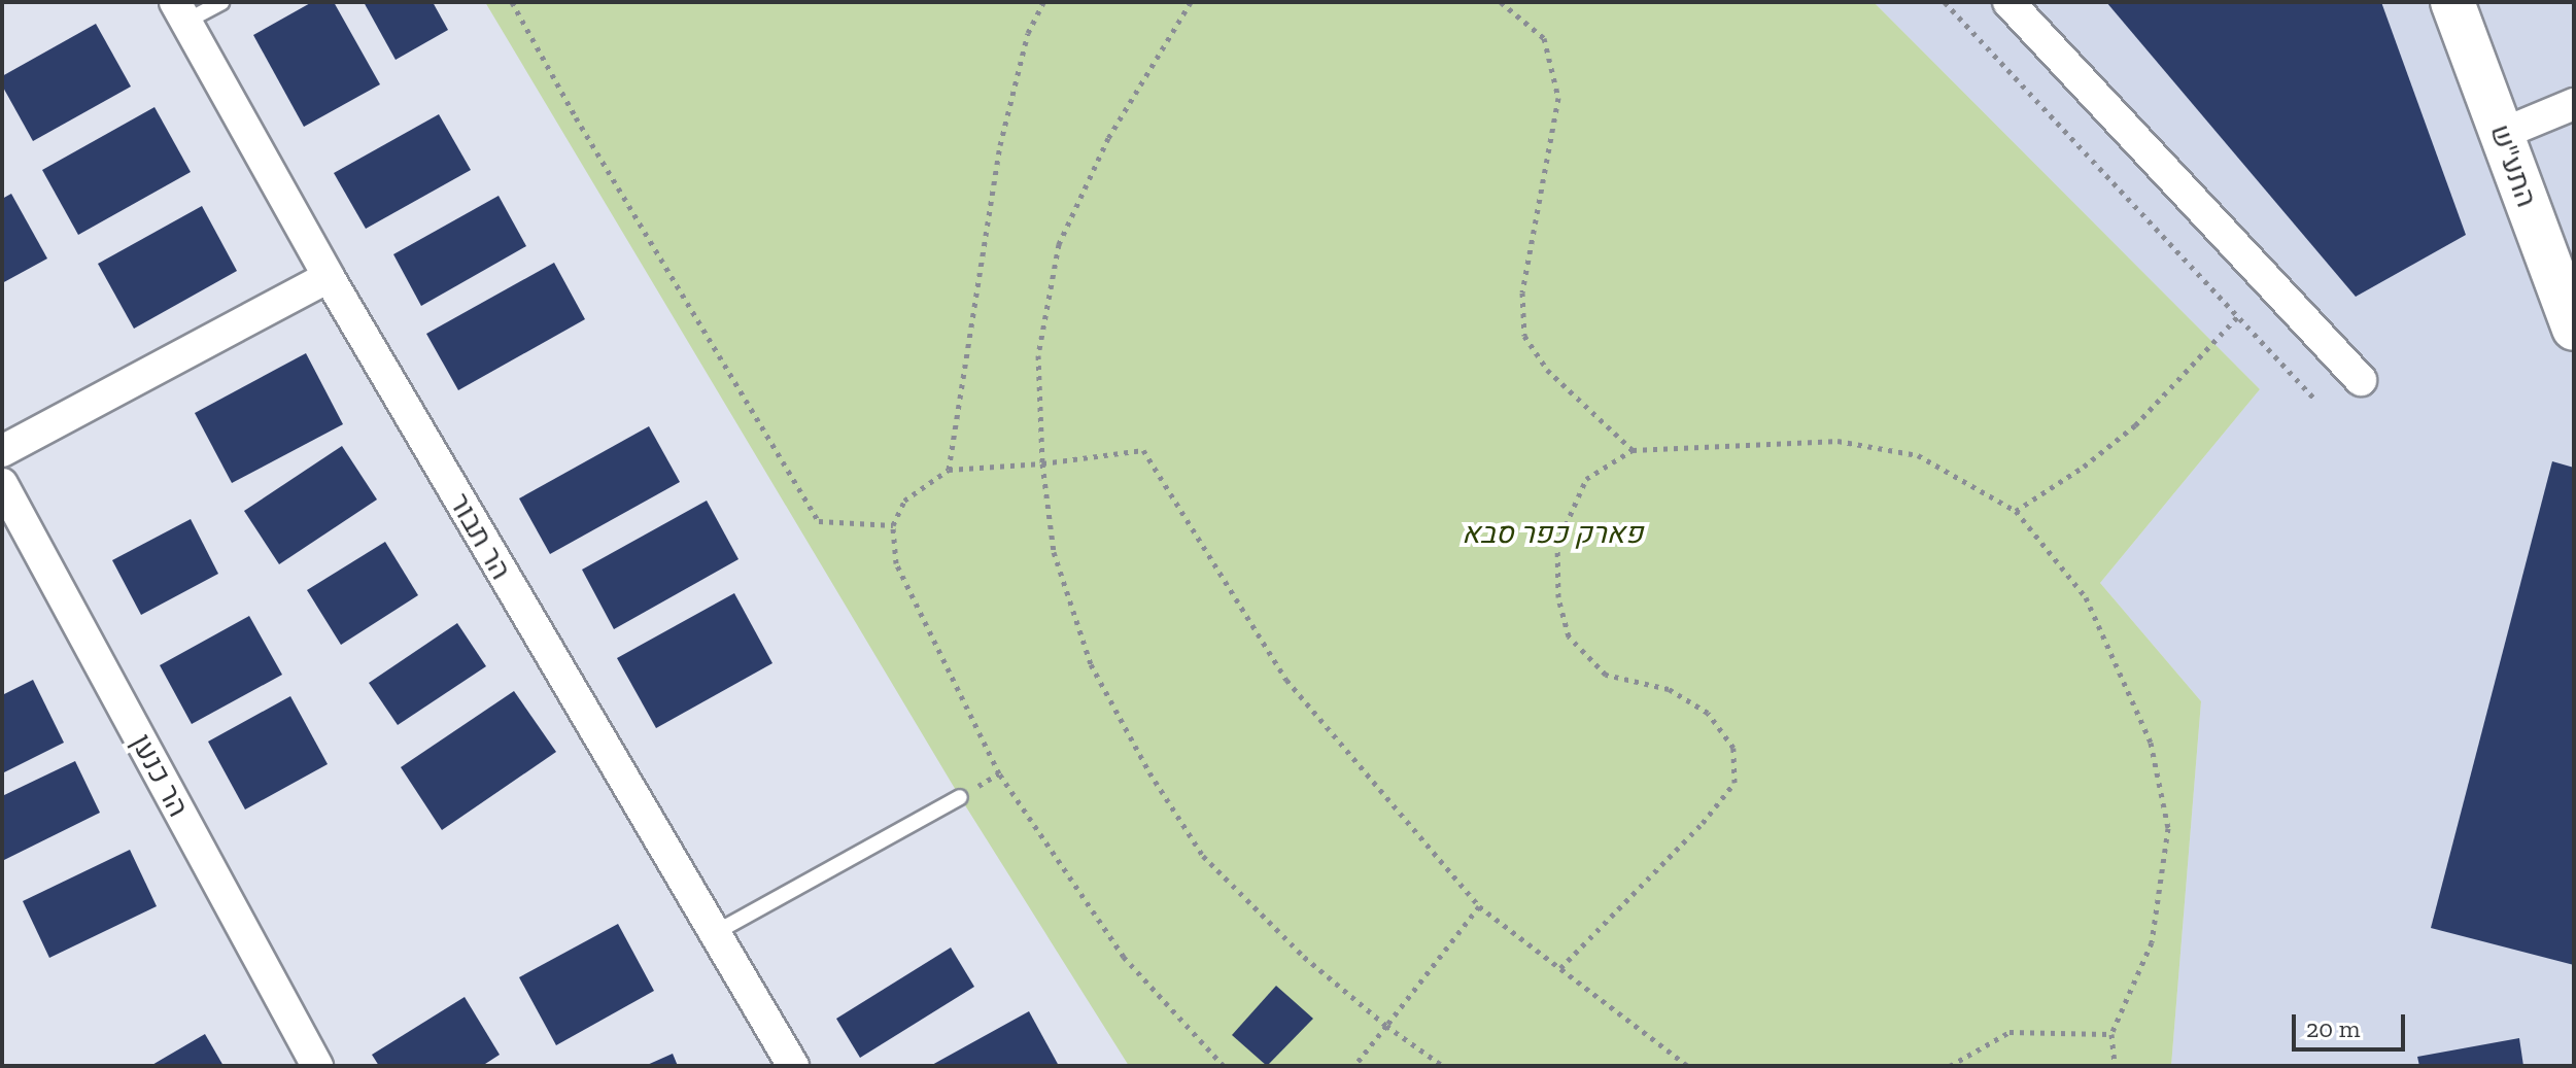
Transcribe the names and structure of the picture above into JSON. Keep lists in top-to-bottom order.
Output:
{
  "streets": {
    "street": ["התע\"ש", "הר תבור", "הר כנען"]
  },
  "parks": ["פארק כפר סבא"],
  "scale_bar": "20 m"
}
